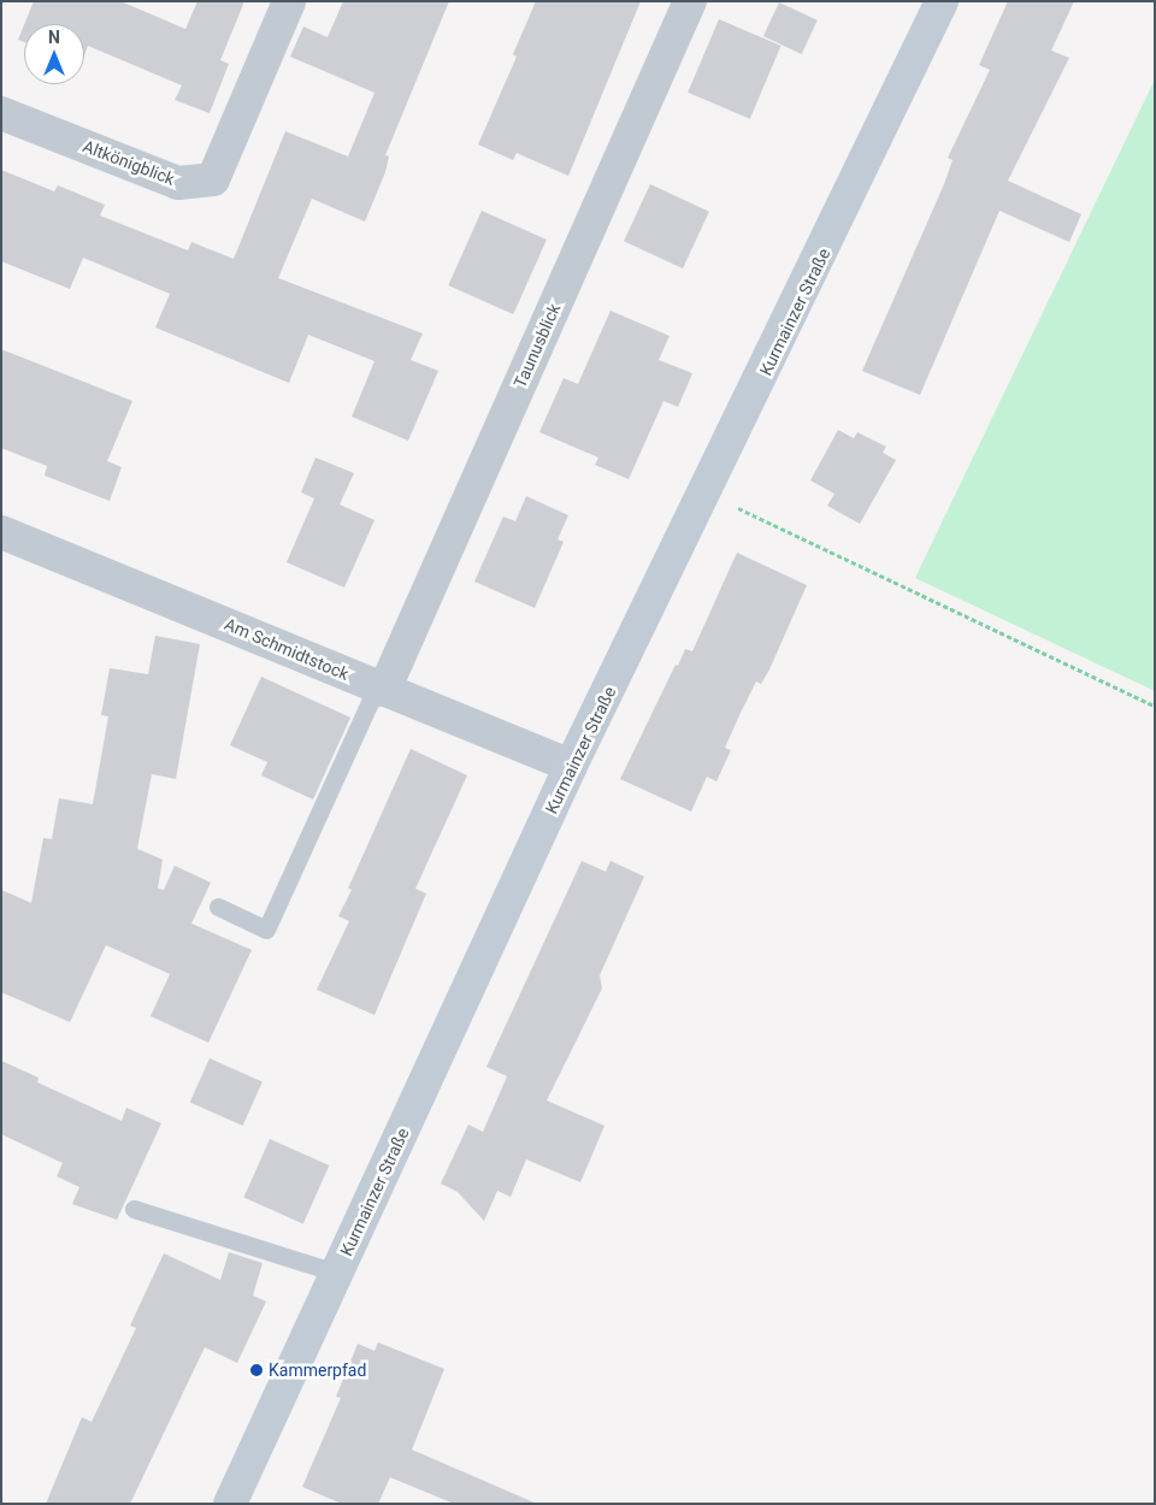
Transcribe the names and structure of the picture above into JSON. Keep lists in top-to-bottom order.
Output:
{
  "streets": {
    "main road": ["Kurmainzer Straße"],
    "street": ["Altkönigblick", "Taunusblick", "Am Schmidtstock"]
  },
  "crossings": [
    ["Kurmainzer Straße", "Am Schmidtstock"],
    ["Taunusblick", "Am Schmidtstock"]
  ],
  "places": ["Kammerpfad"],
  "north": "top"
}
